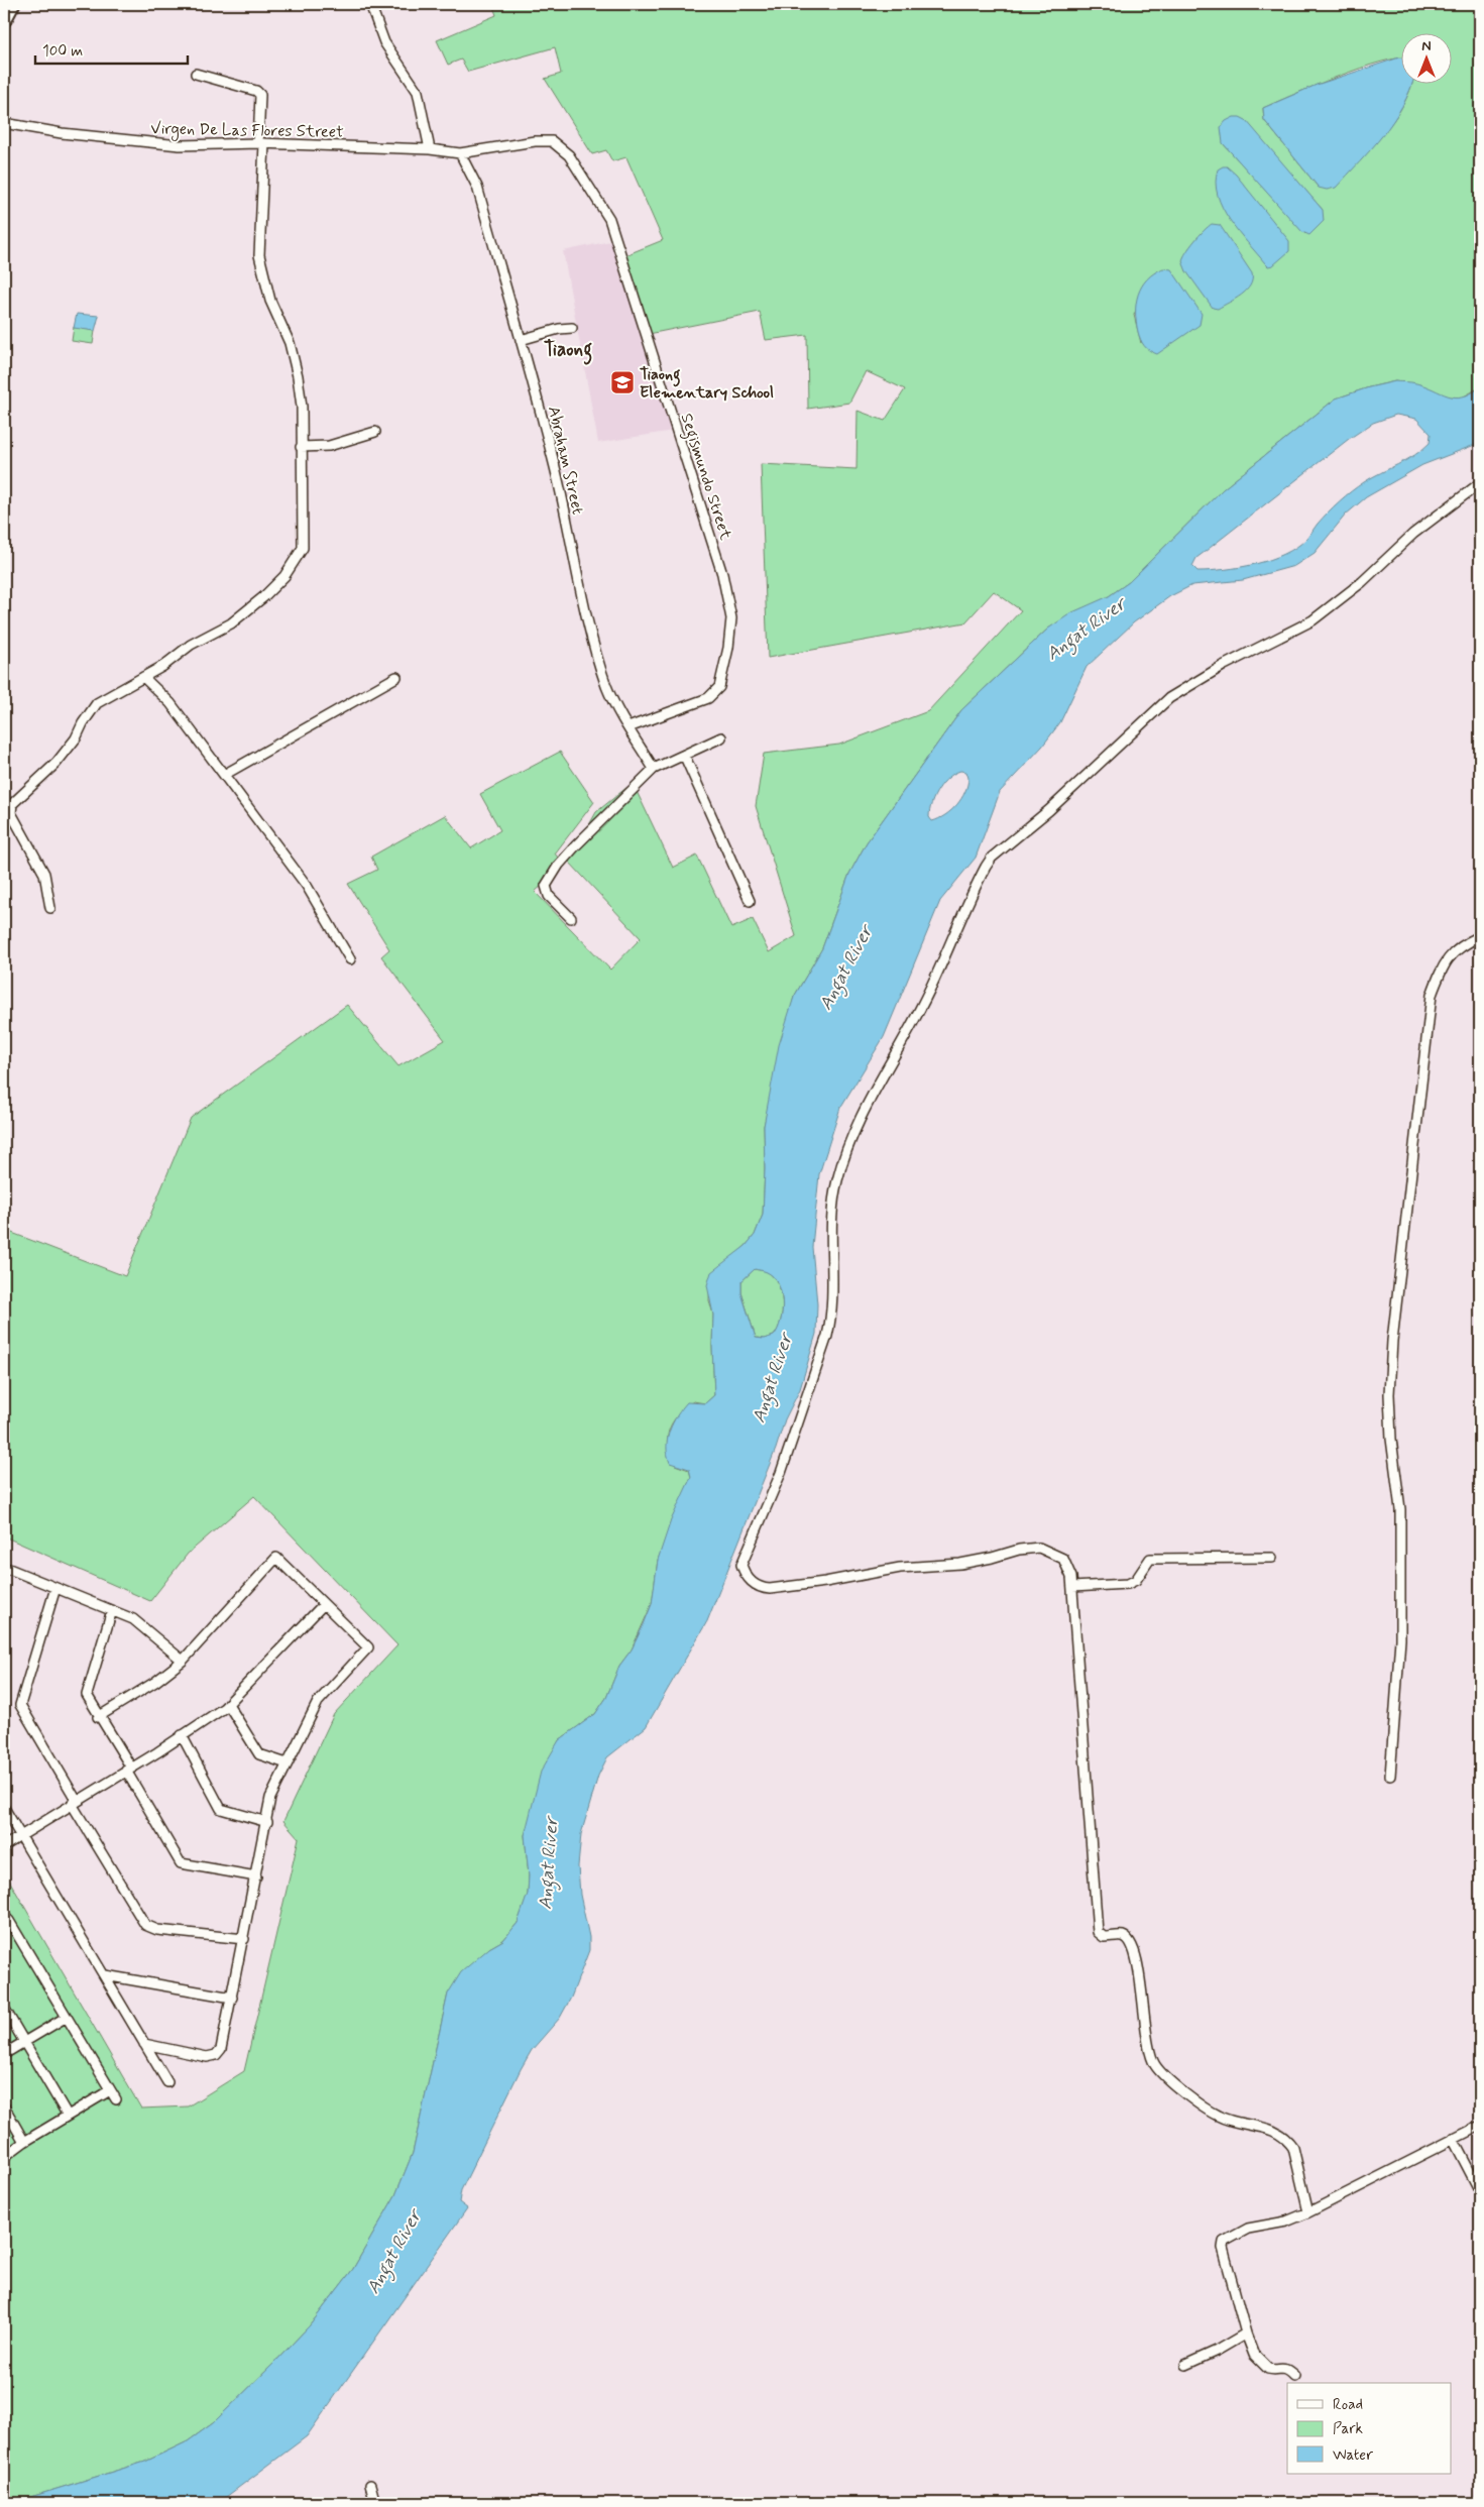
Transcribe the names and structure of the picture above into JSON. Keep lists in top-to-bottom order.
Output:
{
  "streets": {
    "street": ["Virgen De Las Flores Street", "Abraham Street", "Segismundo Street"]
  },
  "crossings": [
    ["Virgen De Las Flores Street", "Abraham Street"],
    ["Virgen De Las Flores Street", "Segismundo Street"],
    ["Abraham Street", "Segismundo Street"]
  ],
  "districts": ["Tiaong"],
  "water": ["Angat River"],
  "places": {
    "school or university": ["Tiaong Elementary School"]
  },
  "legend": ["Road", "Park", "Water"],
  "scale_bar": "100 m",
  "north": "top"
}
